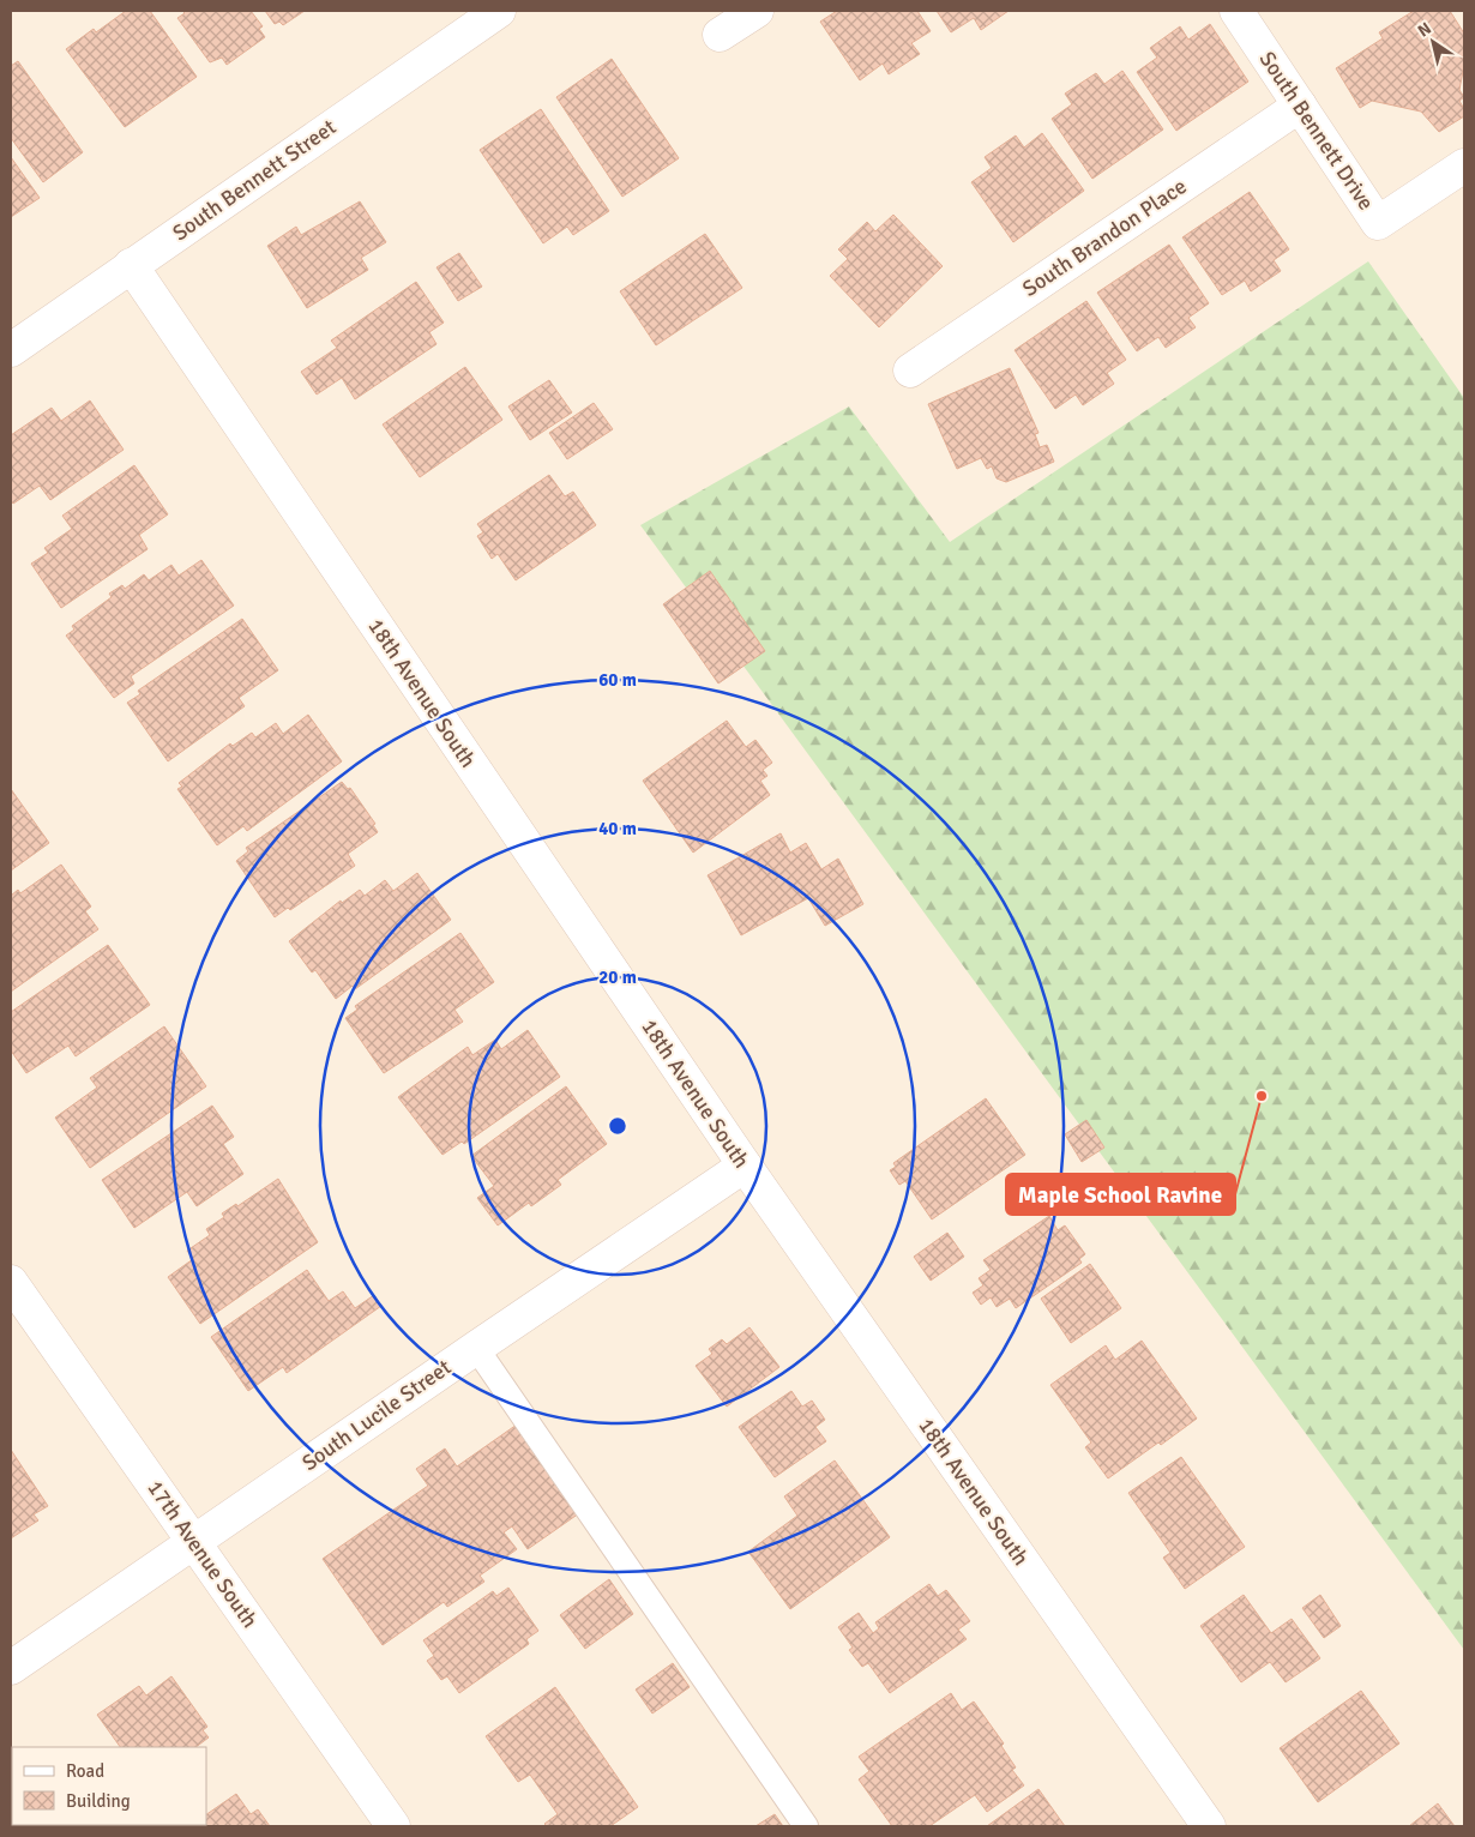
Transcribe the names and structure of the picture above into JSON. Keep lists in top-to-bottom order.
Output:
{
  "streets": {
    "street": [
      "South Bennett Drive",
      "South Bennett Street",
      "South Brandon Place",
      "18th Avenue South",
      "South Lucile Street",
      "17th Avenue South"
    ]
  },
  "crossings": [
    ["South Bennett Drive", "South Brandon Place"],
    ["South Bennett Street", "18th Avenue South"],
    ["18th Avenue South", "South Lucile Street"],
    ["South Lucile Street", "17th Avenue South"]
  ],
  "places": ["Maple School Ravine"],
  "legend": ["Road", "Building"],
  "north": "top left",
  "rings": ["60 m", "40 m", "20 m"]
}
